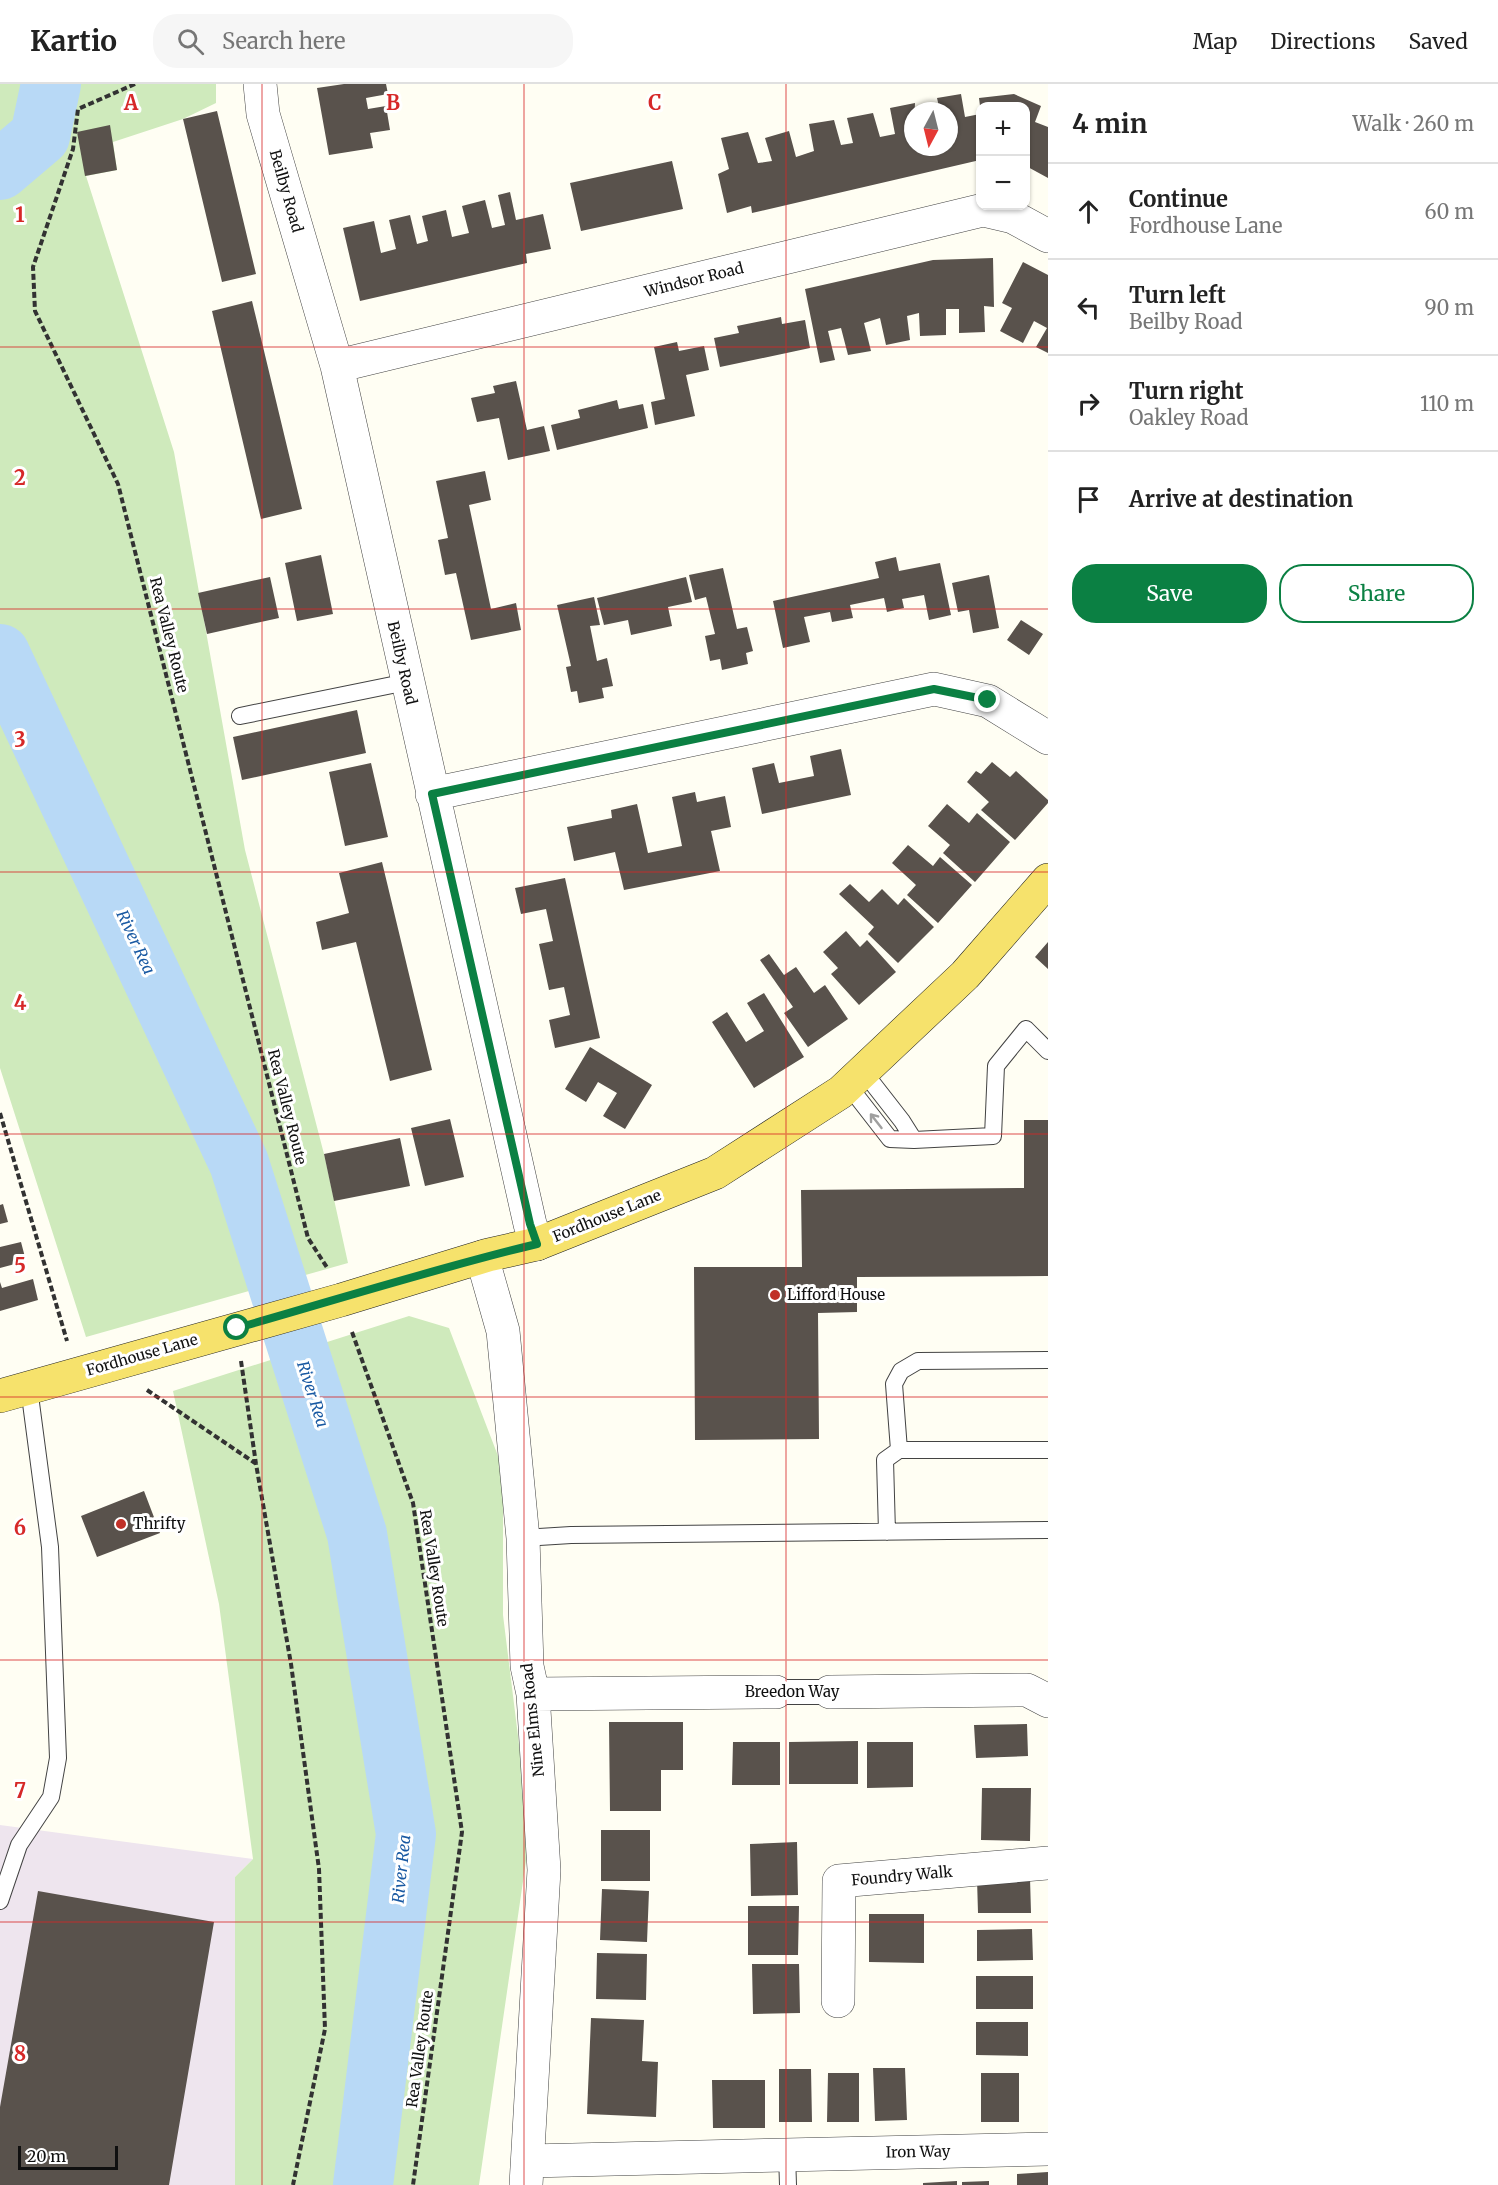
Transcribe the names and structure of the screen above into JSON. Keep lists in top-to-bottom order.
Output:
{
  "streets": {
    "main road": ["Fordhouse Lane"],
    "street": [
      "Beilby Road",
      "Windsor Road",
      "Breedon Way",
      "Nine Elms Road",
      "Foundry Walk",
      "Iron Way"
    ],
    "path": ["Rea Valley Route"]
  },
  "crossings": [
    ["Beilby Road", "Windsor Road"],
    ["Beilby Road", "Fordhouse Lane"],
    ["Rea Valley Route", "Fordhouse Lane"],
    ["Fordhouse Lane", "Nine Elms Road"],
    ["Breedon Way", "Nine Elms Road"],
    ["Nine Elms Road", "Iron Way"]
  ],
  "water": ["River Rea"],
  "places": ["Lifford House", "Thrifty"],
  "scale_bar": "20 m",
  "north": "bottom",
  "page": {
    "header": "Kartio",
    "search": "Search here",
    "nav": ["Map", "Directions", "Saved"],
    "heading": ["4 min", "Walk · 260 m"],
    "map_buttons": ["+", "−"],
    "list": [
      ["Continue", "Fordhouse Lane", "60 m"],
      ["Turn left", "Beilby Road", "90 m"],
      ["Turn right", "Oakley Road", "110 m"],
      "Arrive at destination"
    ],
    "buttons": ["Save", "Share"],
    "scale": "20 m"
  },
  "grid": {
    "columns": ["A", "B", "C"],
    "rows": [
      "1",
      "2",
      "3",
      "4",
      "5",
      "6",
      "7",
      "8"
    ]
  }
}
